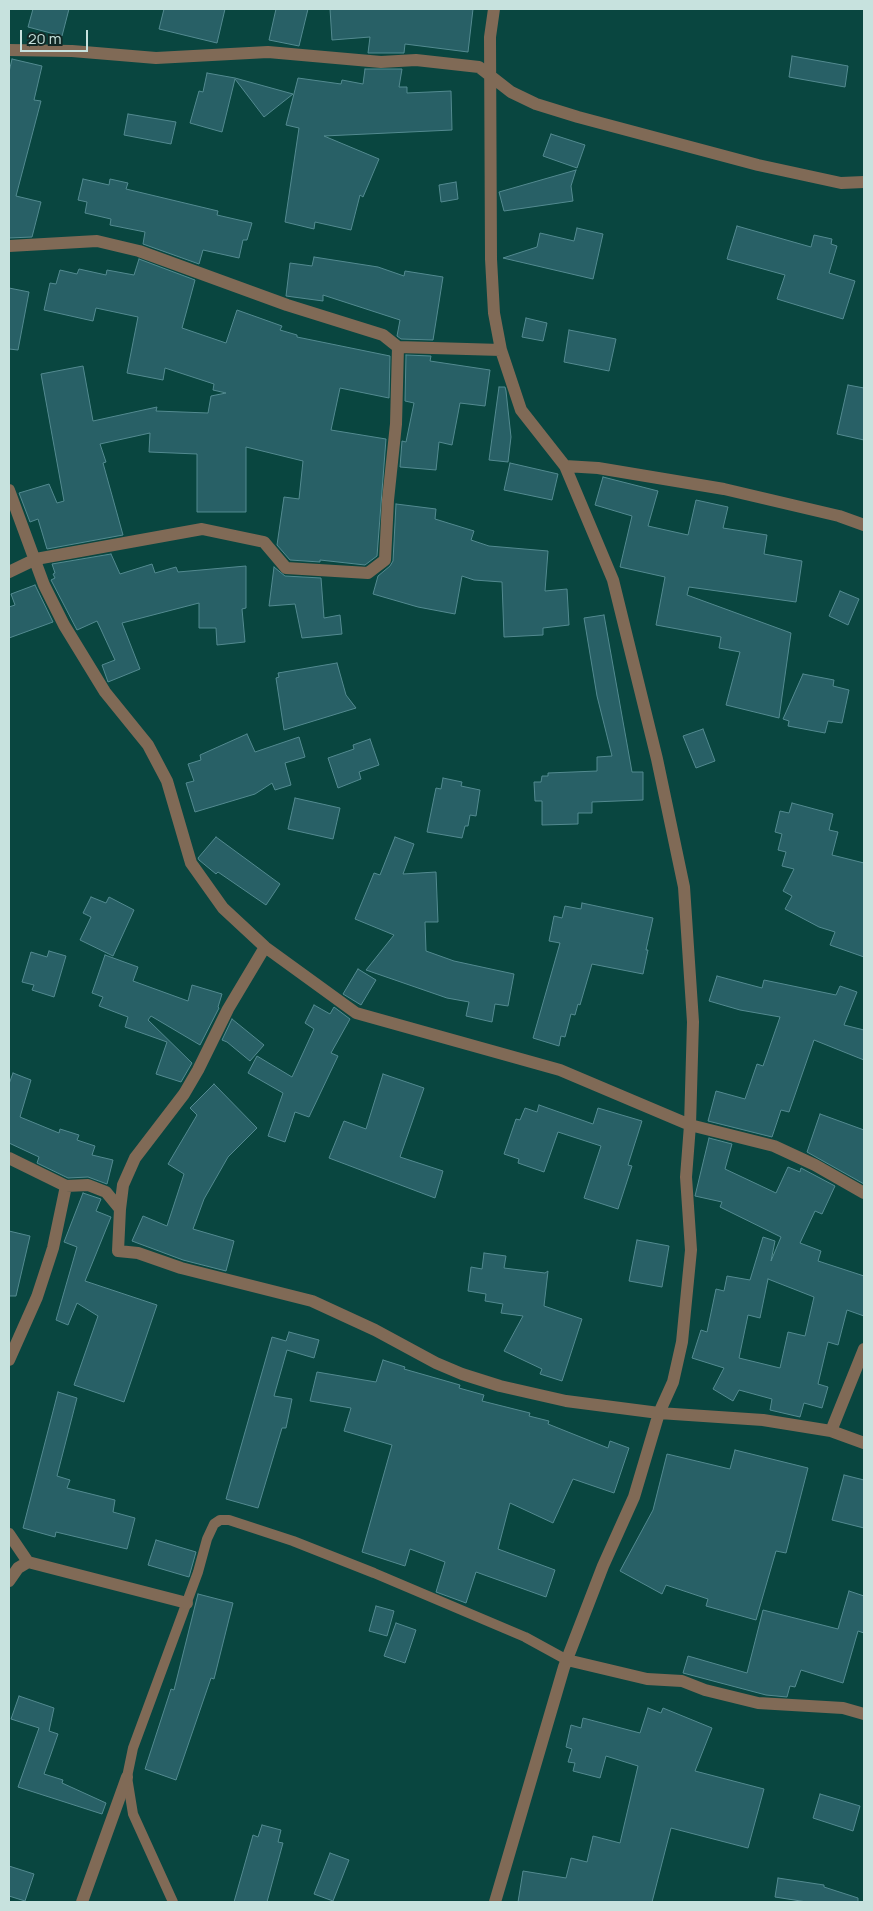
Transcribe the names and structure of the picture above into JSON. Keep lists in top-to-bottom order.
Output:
{
  "scale_bar": "20 m"
}
